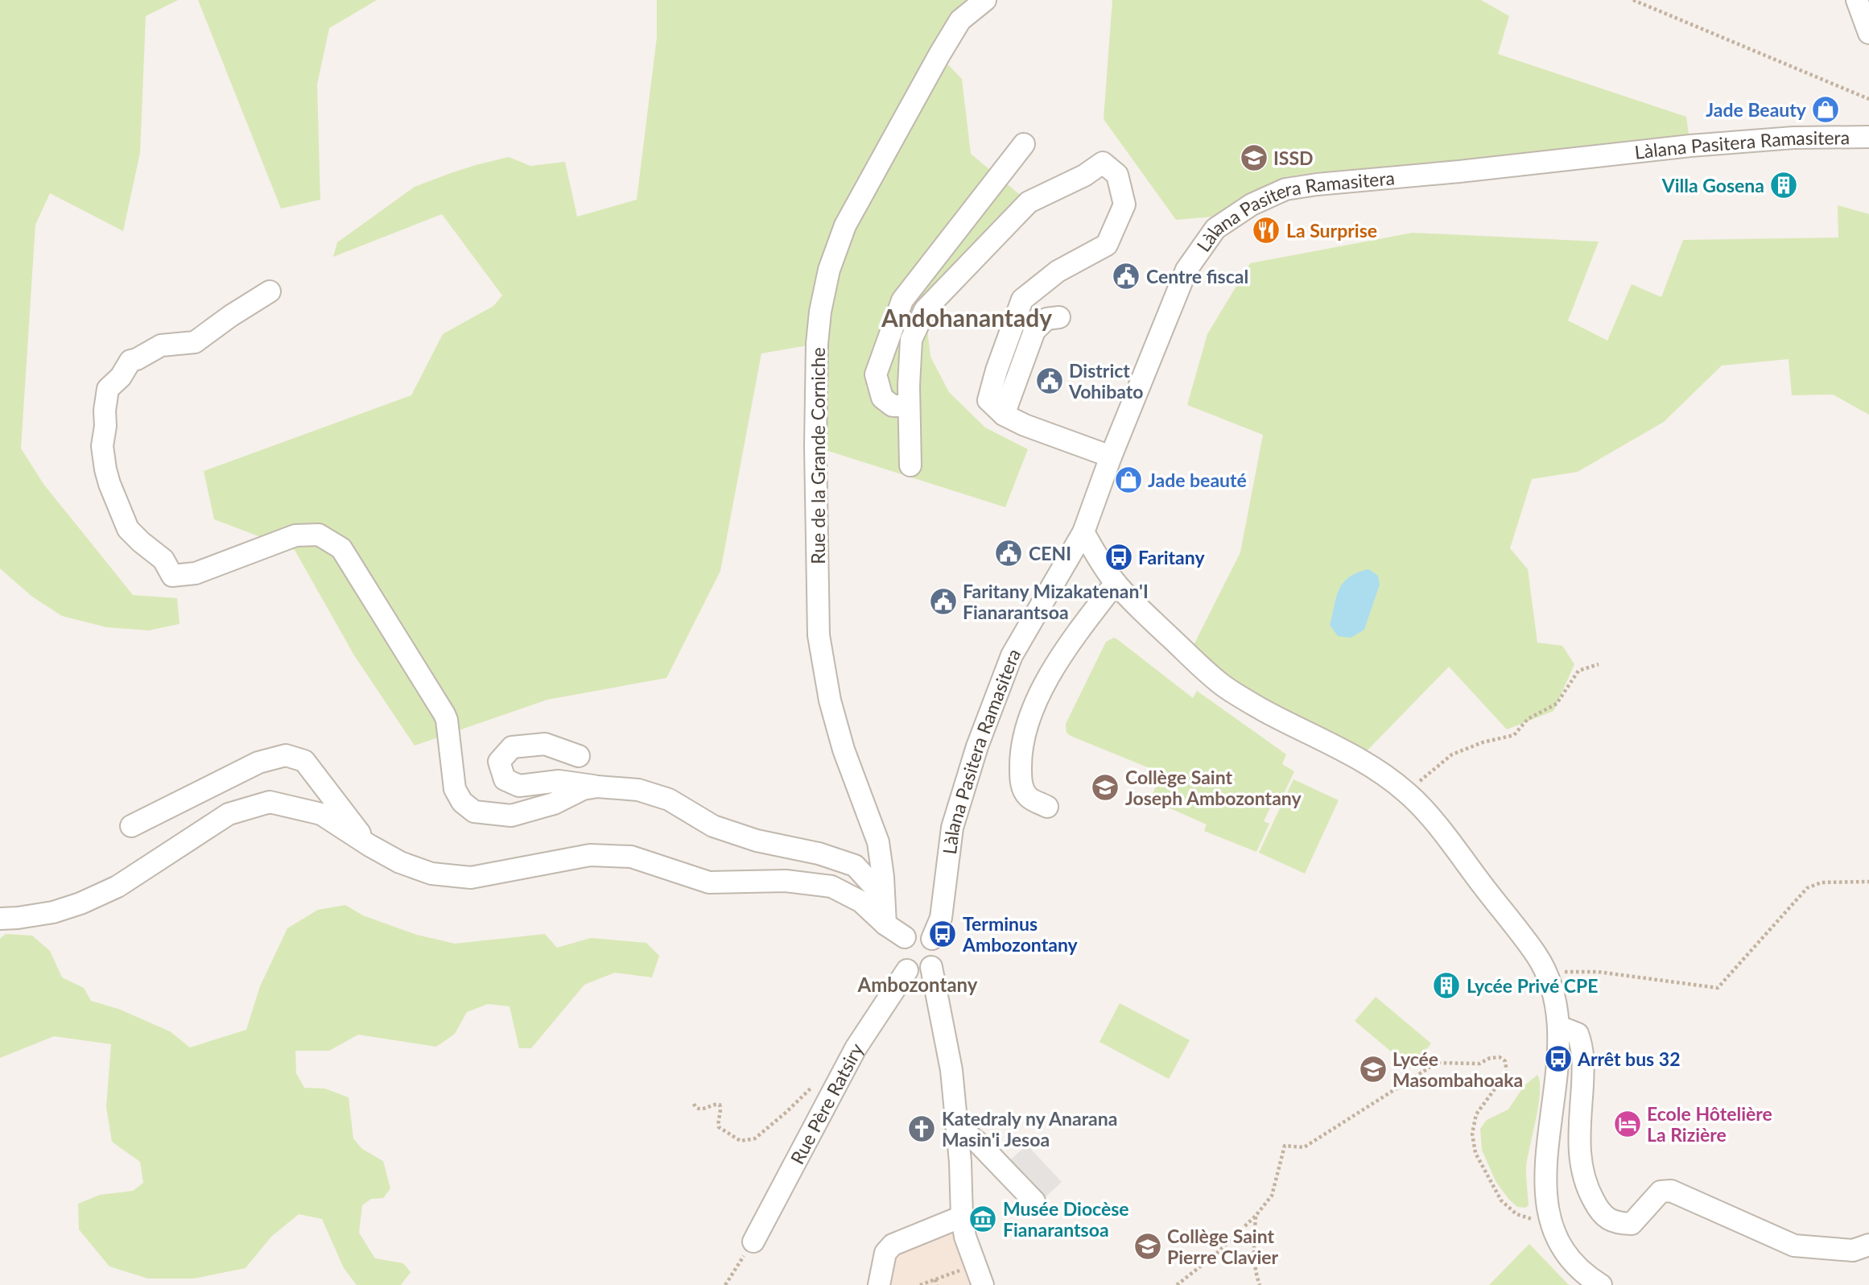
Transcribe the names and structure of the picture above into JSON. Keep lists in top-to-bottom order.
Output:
{
  "streets": {
    "street": ["Làlana Pasitera Ramasitera", "Rue de la Grande Corniche", "Rue Père Ratsiry"]
  },
  "crossings": [
    ["Làlana Pasitera Ramasitera", "Rue Père Ratsiry"]
  ],
  "districts": ["Andohanantady", "Ambozontany"],
  "places": {
    "shop": ["Jade Beauty", "Jade beauté"],
    "school or university": [
      "ISSD",
      "Collège Saint Joseph Ambozontany",
      "Lycée Masombahoaka",
      "Collège Saint Pierre Clavier"
    ],
    "building": ["Villa Gosena", "Lycée Privé CPE"],
    "restaurant": ["La Surprise"],
    "public building": [
      "Centre fiscal",
      "District Vohibato",
      "CENI",
      "Faritany Mizakatenan'I Fianarantsoa"
    ],
    "bus stop": ["Faritany", "Terminus Ambozontany", "Arrêt bus 32"],
    "hotel": ["Ecole Hôtelière La Rizière"],
    "church": ["Katedraly ny Anarana Masin'i Jesoa"],
    "museum": ["Musée Diocèse Fianarantsoa"]
  }
}
